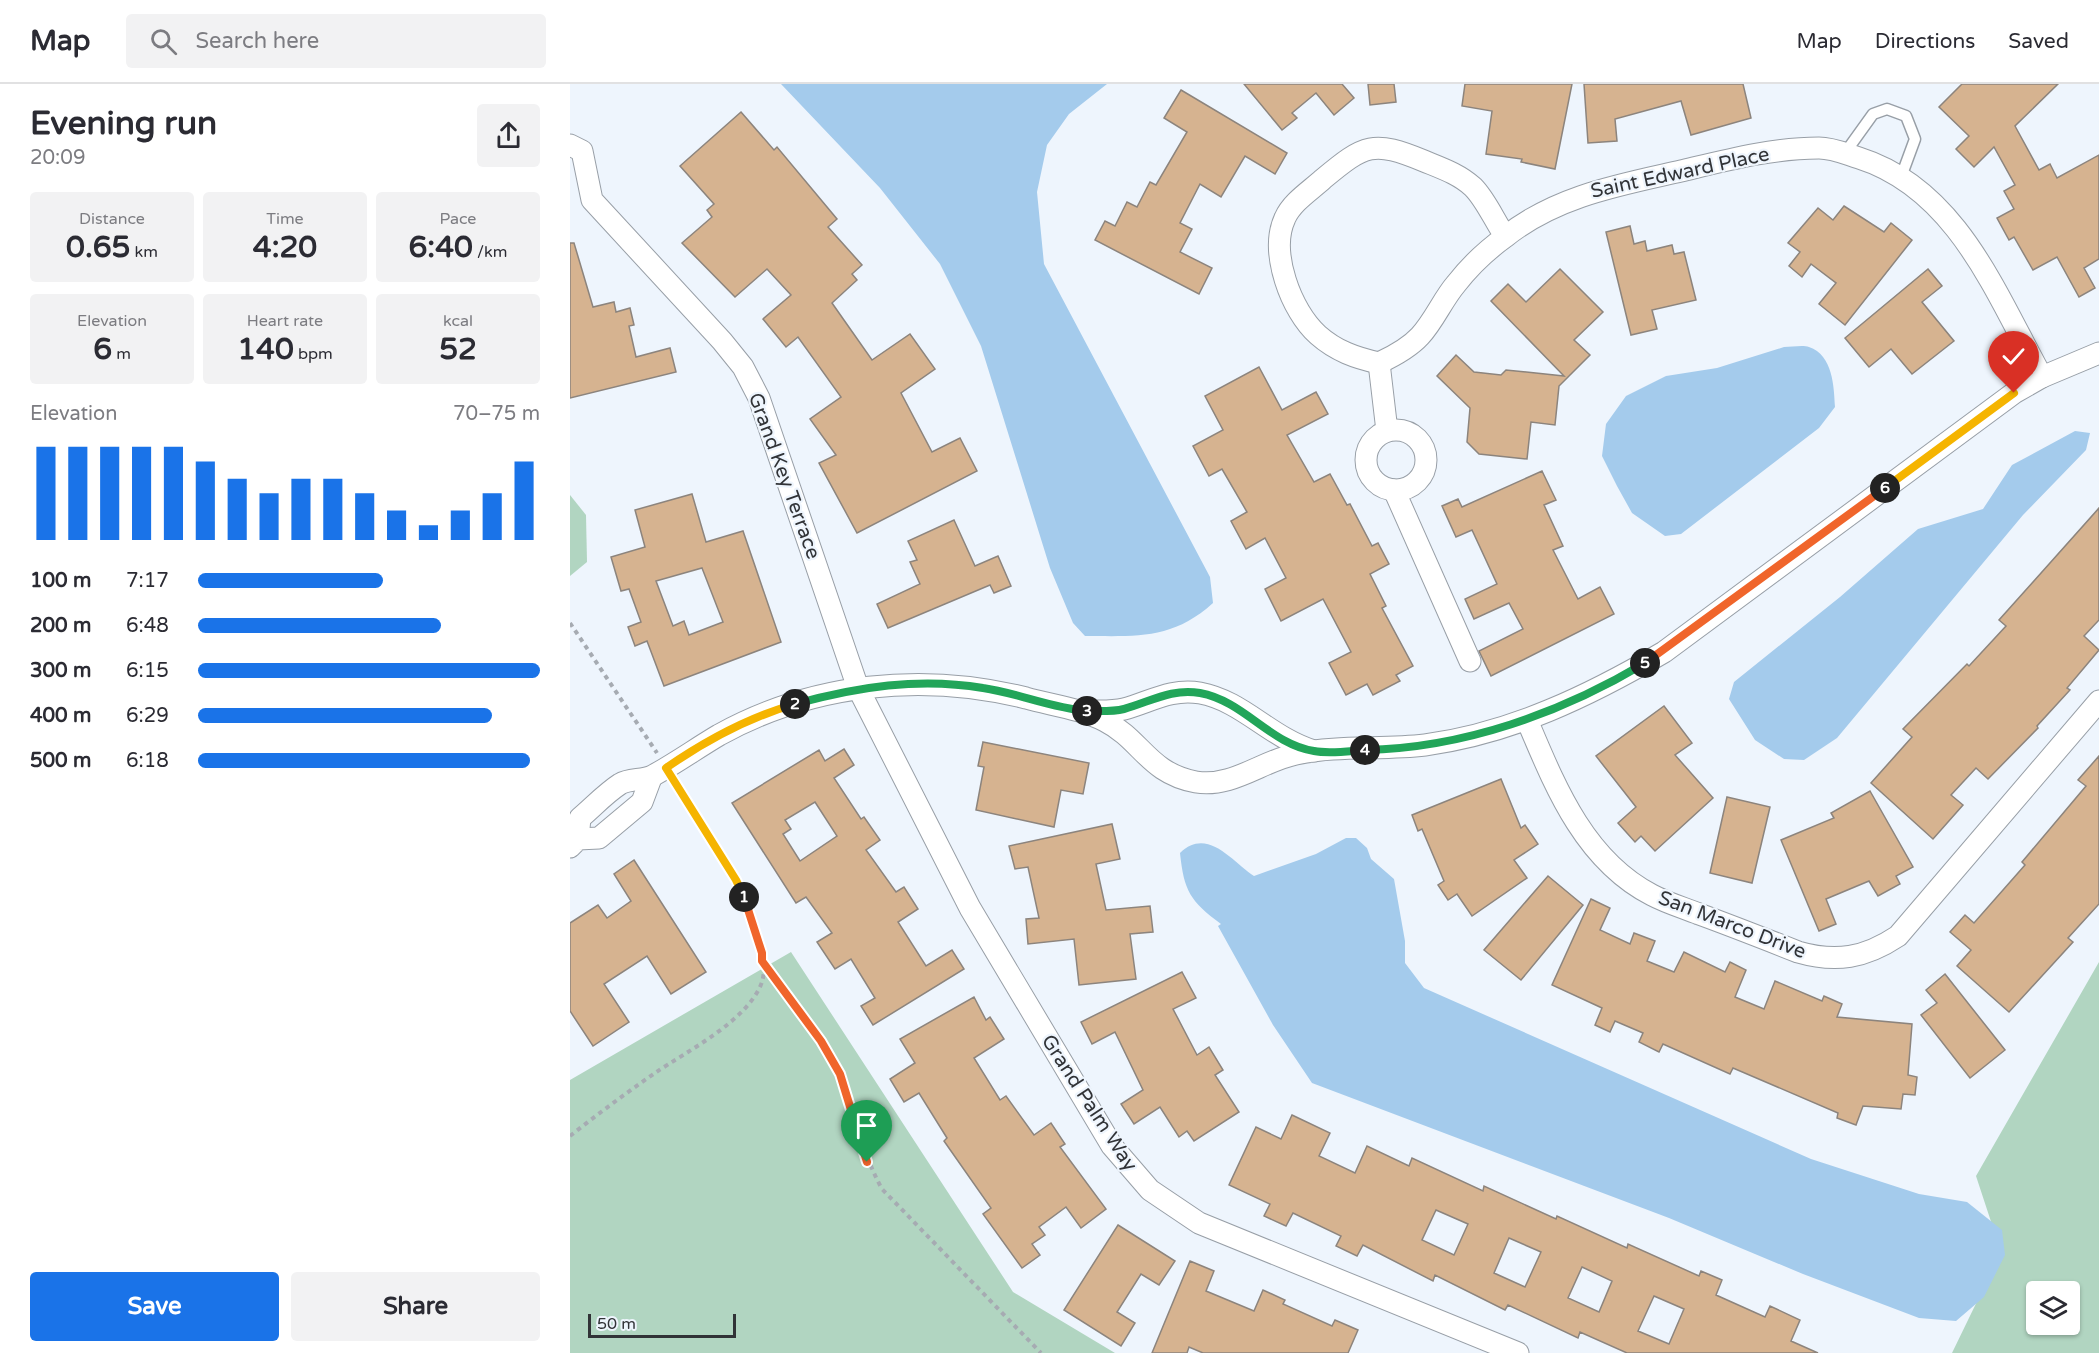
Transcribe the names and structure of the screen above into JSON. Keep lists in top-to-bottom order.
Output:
{
  "streets": {
    "street": [
      "Saint Edward Place",
      "Grand Key Terrace",
      "San Marco Drive",
      "Grand Palm Way"
    ]
  },
  "crossings": [
    ["Grand Key Terrace", "Grand Palm Way"]
  ],
  "scale_bar": "50 m",
  "page": {
    "header": "Map",
    "search": "Search here",
    "nav": ["Map", "Directions", "Saved"],
    "heading": ["Evening run", "20:09"],
    "stats": [
      ["Distance", "0.65 km"],
      ["Time", "4:20"],
      ["Pace", "6:40 /km"],
      ["Elevation", "6 m"],
      ["Heart rate", "140 bpm"],
      ["kcal", "52"]
    ],
    "chart": ["Elevation", "70–75 m"],
    "pins": [
      "6",
      "5",
      "2",
      "3",
      "4",
      "1"
    ],
    "list": [
      {
        "name": "100 m",
        "note": "7:17"
      },
      {
        "name": "200 m",
        "note": "6:48"
      },
      {
        "name": "300 m",
        "note": "6:15"
      },
      {
        "name": "400 m",
        "note": "6:29"
      },
      {
        "name": "500 m",
        "note": "6:18"
      }
    ],
    "buttons": ["Save", "Share"],
    "scale": "50 m"
  }
}
